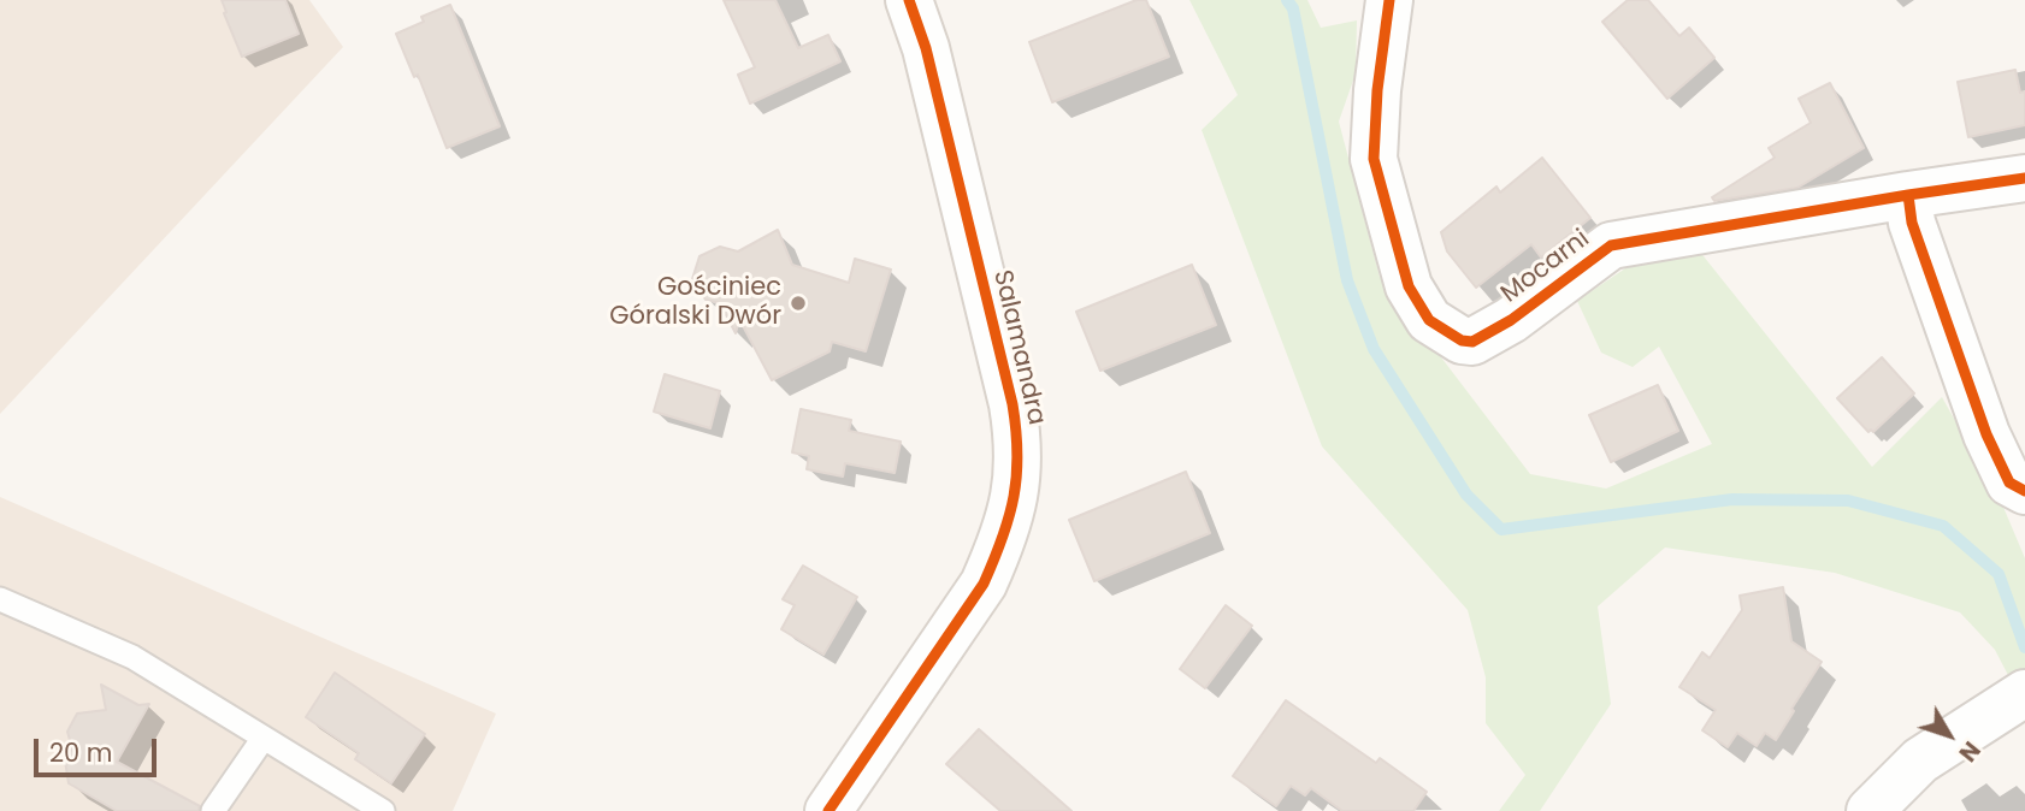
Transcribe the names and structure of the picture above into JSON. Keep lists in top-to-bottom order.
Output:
{
  "streets": {
    "street": ["Mocarni", "Salamandra"]
  },
  "places": ["Gościniec Góralski Dwór"],
  "scale_bar": "20 m",
  "north": "bottom right"
}
